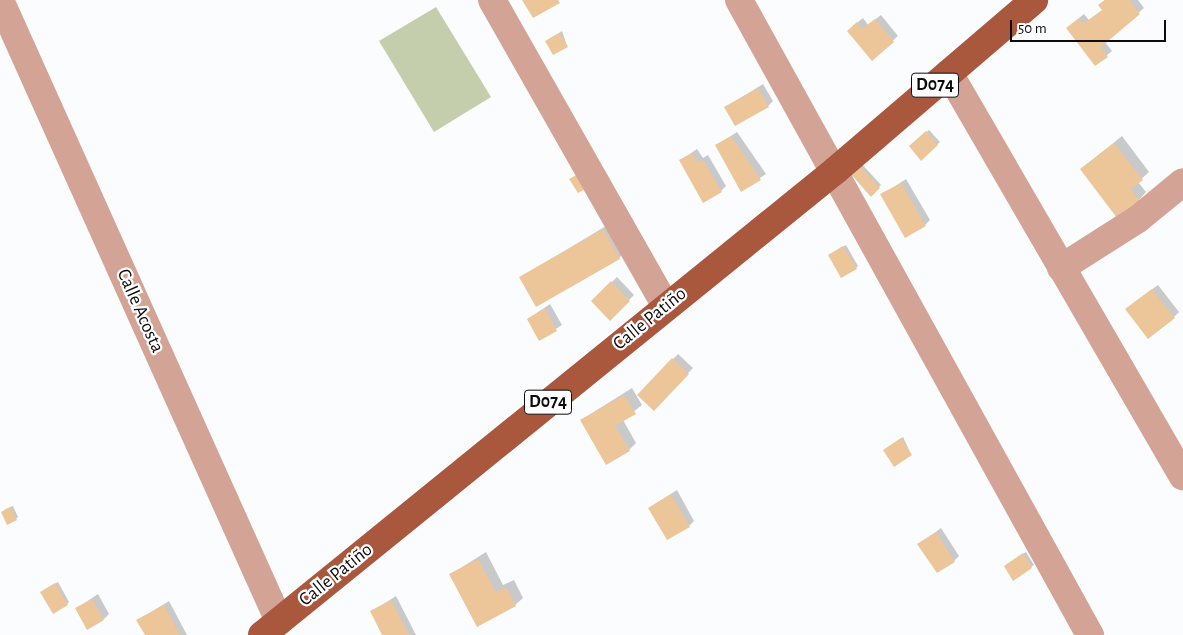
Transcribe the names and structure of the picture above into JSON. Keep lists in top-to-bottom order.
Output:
{
  "streets": {
    "main road": ["D074", "Calle Patiño"],
    "street": ["Calle Acosta"]
  },
  "crossings": [
    ["Calle Acosta", "Calle Patiño"]
  ],
  "scale_bar": "50 m"
}
